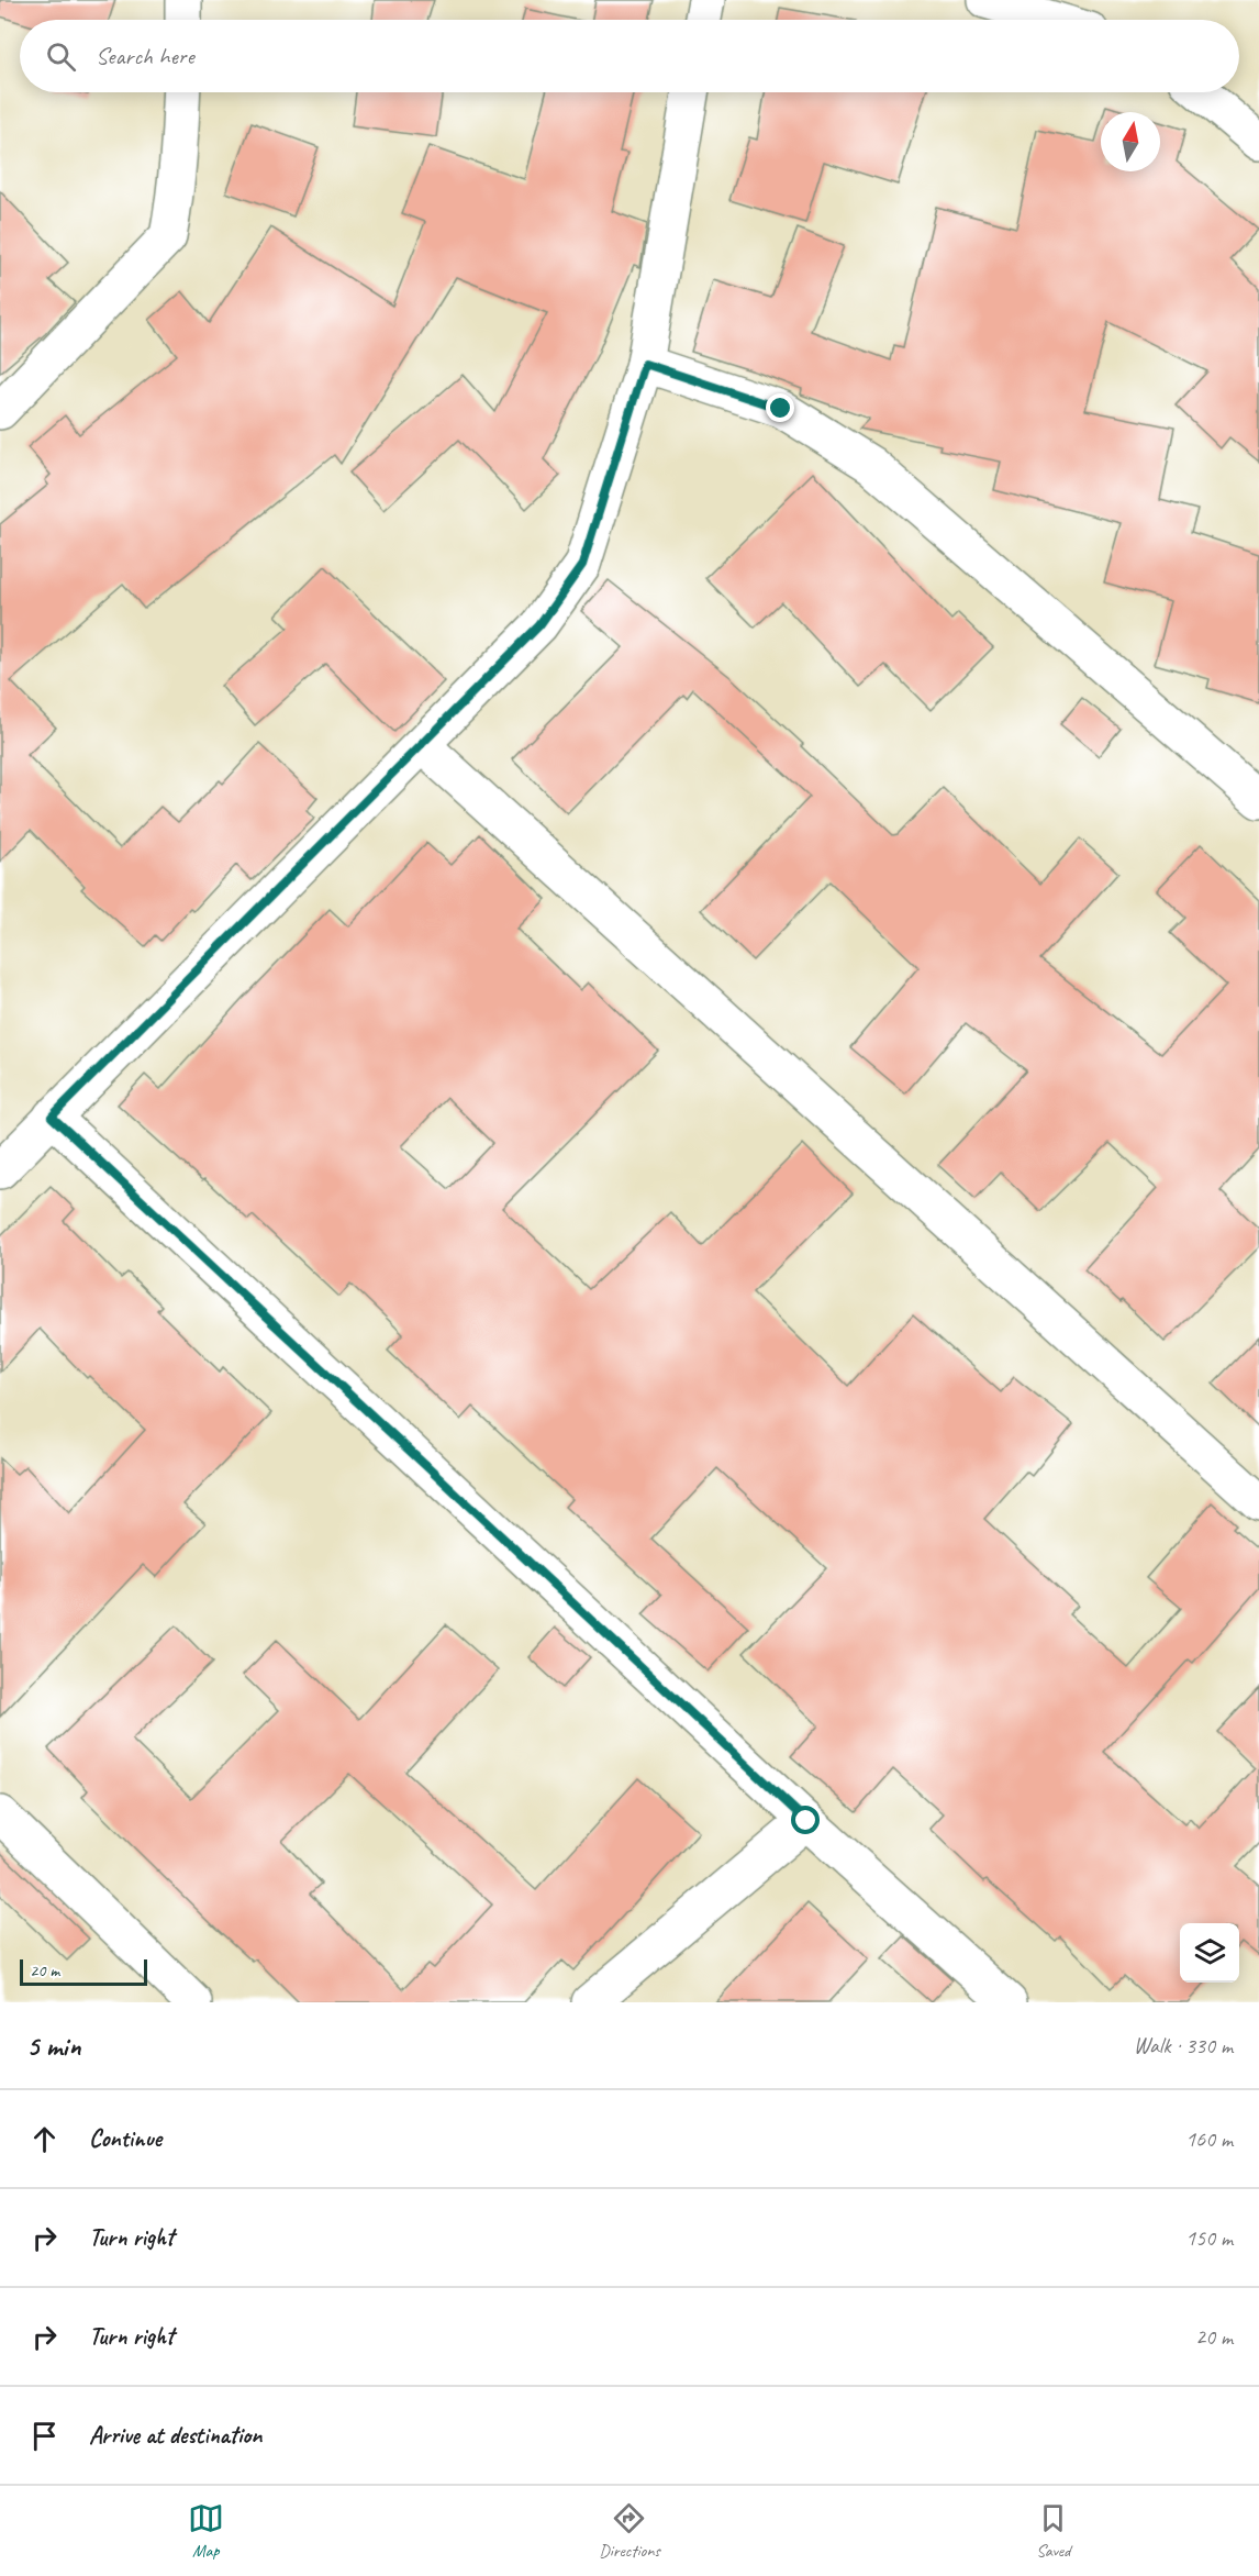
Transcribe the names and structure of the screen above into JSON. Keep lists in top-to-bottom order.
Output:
{
  "scale_bar": "20 m",
  "north": "top",
  "page": {
    "search": "Search here",
    "scale": "20 m",
    "heading": ["5 min", "Walk · 330 m"],
    "list": [
      ["Continue", "160 m"],
      ["Turn right", "150 m"],
      ["Turn right", "20 m"],
      "Arrive at destination"
    ],
    "nav": ["Map", "Directions", "Saved"]
  }
}
